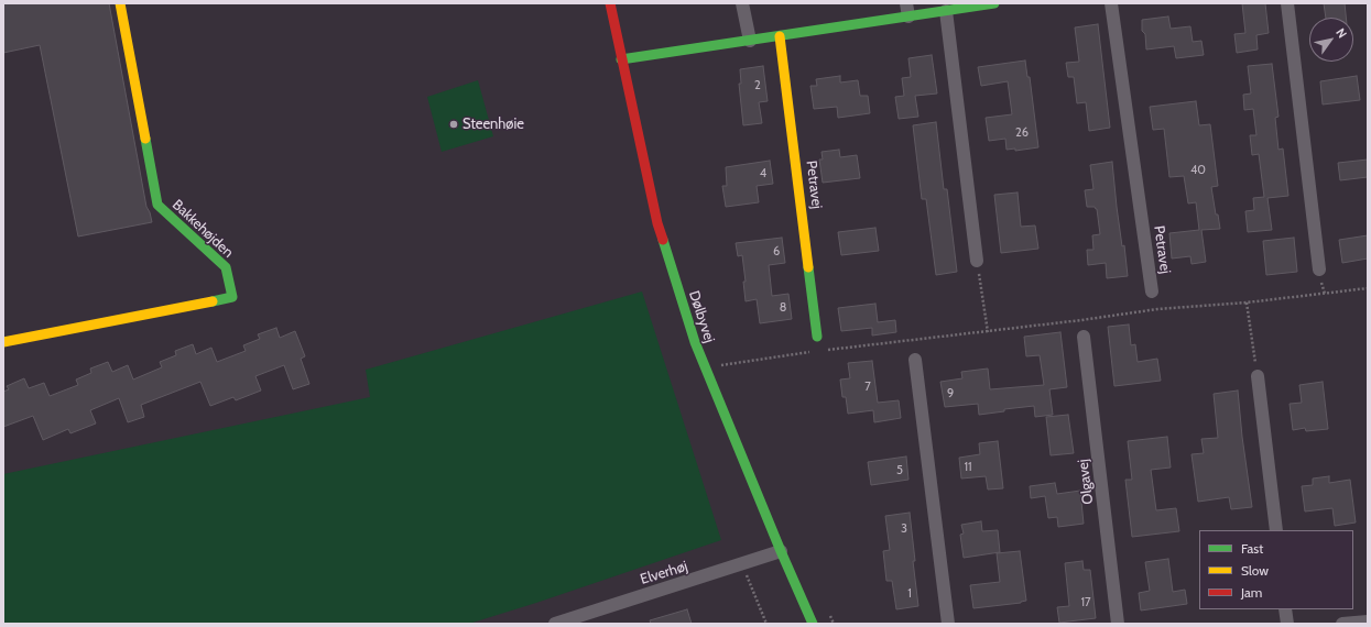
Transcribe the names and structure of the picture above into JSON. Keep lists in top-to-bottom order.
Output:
{
  "streets": {
    "street": [
      "Petravej",
      "Bakkehøjden",
      "Dølbyvej",
      "Olgavej",
      "Elverhøj"
    ]
  },
  "crossings": [
    ["Dølbyvej", "Elverhøj"]
  ],
  "places": ["Steenhøie"],
  "house_numbers": [
    "2",
    "26",
    "40",
    "4",
    "6",
    "8",
    "7",
    "9",
    "11",
    "5",
    "3",
    "1",
    "17"
  ],
  "legend": ["Fast", "Slow", "Jam"],
  "north": "top right"
}
